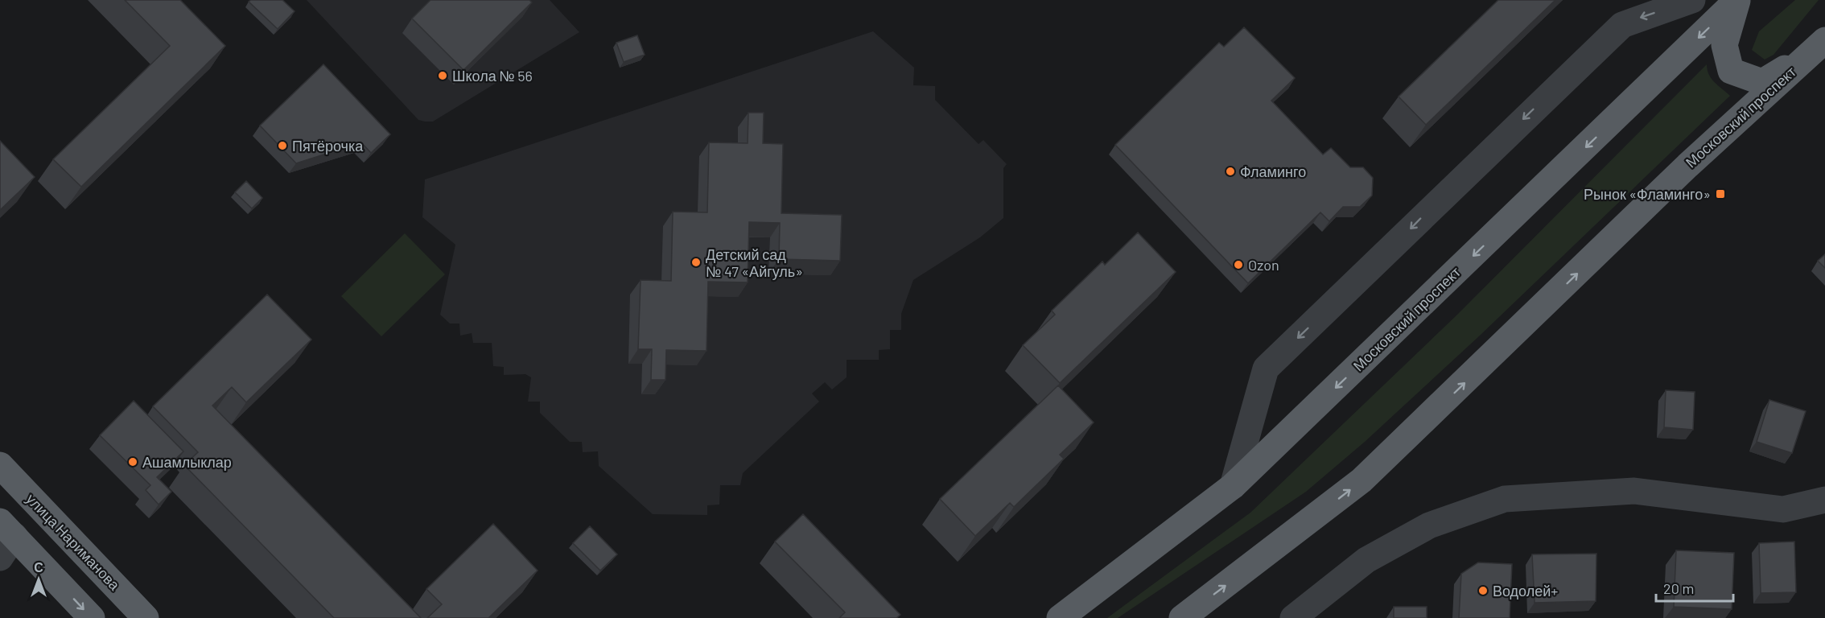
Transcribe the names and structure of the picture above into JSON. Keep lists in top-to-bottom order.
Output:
{
  "streets": {
    "main road": ["Московский проспект", "улица Нариманова"]
  },
  "places": {
    "other": [
      "Школа № 56",
      "Пятёрочка",
      "Фламинго",
      "Детский сад № 47 «Айгуль»",
      "Ozon",
      "Ашамлыклар",
      "Водолей+"
    ],
    "transit": ["Рынок «Фламинго»"]
  },
  "scale_bar": "20 m",
  "north": "top"
}
